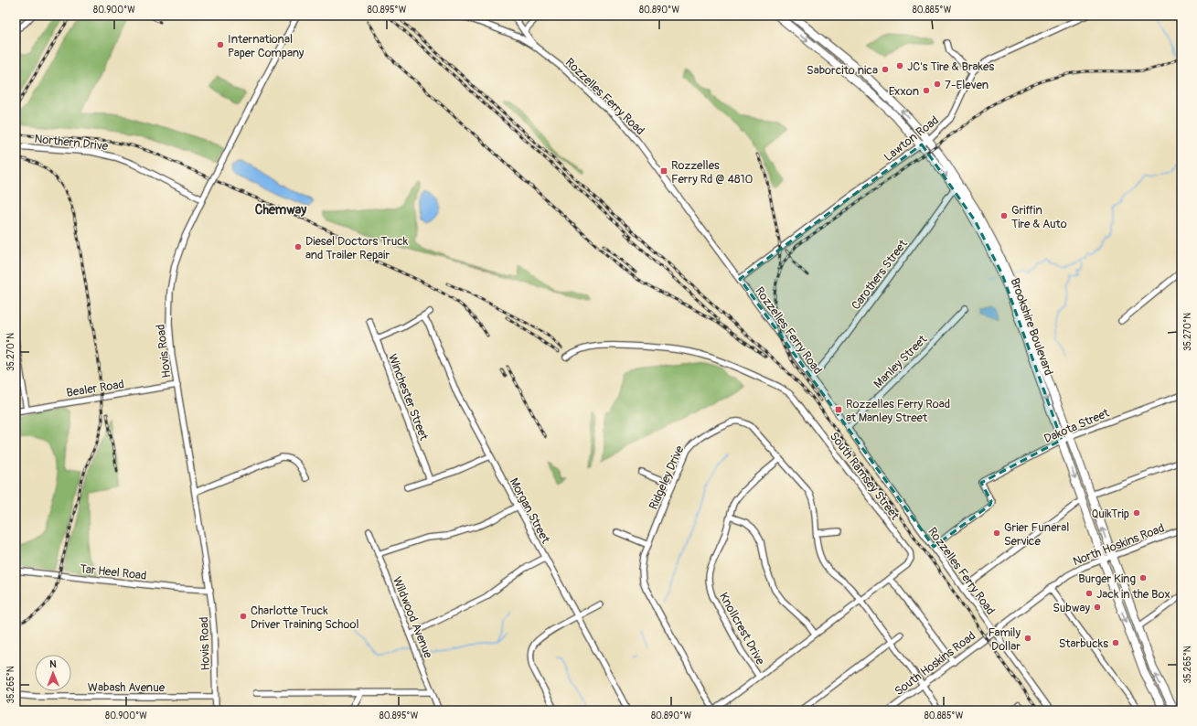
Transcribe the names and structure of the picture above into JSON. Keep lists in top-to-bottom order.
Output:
{
  "streets": {
    "highway": ["Brookshire Boulevard"],
    "street": [
      "Rozzelles Ferry Road",
      "Lawton Road",
      "Northern Drive",
      "Carothers Street",
      "Hovis Road",
      "Manley Street",
      "Bealer Road",
      "Winchester Street",
      "Dakota Street",
      "South Ramsey Street",
      "Ridgeley Drive",
      "Morgan Street",
      "North Hoskins Road",
      "Tar Heel Road",
      "Wildwood Avenue",
      "Knollcrest Drive",
      "South Hoskins Road",
      "Wabash Avenue"
    ]
  },
  "crossings": [
    ["Rozzelles Ferry Road", "Lawton Road"],
    ["Rozzelles Ferry Road", "Carothers Street"],
    ["Rozzelles Ferry Road", "Manley Street"],
    ["Rozzelles Ferry Road", "Dakota Street"],
    ["Rozzelles Ferry Road", "North Hoskins Road"],
    ["Rozzelles Ferry Road", "South Hoskins Road"],
    ["Lawton Road", "Brookshire Boulevard"],
    ["Northern Drive", "Hovis Road"],
    ["Carothers Street", "Brookshire Boulevard"],
    ["Brookshire Boulevard", "Dakota Street"],
    ["Brookshire Boulevard", "North Hoskins Road"],
    ["Hovis Road", "Bealer Road"],
    ["Hovis Road", "Tar Heel Road"],
    ["Hovis Road", "Wabash Avenue"],
    ["South Ramsey Street", "Ridgeley Drive"],
    ["South Ramsey Street", "Knollcrest Drive"],
    ["Ridgeley Drive", "Knollcrest Drive"],
    ["Ridgeley Drive", "South Hoskins Road"],
    ["North Hoskins Road", "South Hoskins Road"]
  ],
  "districts": ["Chemway"],
  "places": {
    "other": [
      "International Paper Company",
      "JC's Tire & Brakes",
      "Saborcito nica",
      "7-Eleven",
      "Exxon",
      "Griffin Tire & Auto",
      "Diesel Doctors Truck and Trailer Repair",
      "QuikTrip",
      "Grier Funeral Service",
      "Burger King",
      "Jack in the Box",
      "Subway",
      "Charlotte Truck Driver Training School",
      "Family Dollar",
      "Starbucks"
    ],
    "transit": ["Rozzelles Ferry Rd @ 4810", "Rozzelles Ferry Road at Manley Street"]
  },
  "north": "top",
  "coordinates": [
    "80.900°W",
    "80.895°W",
    "80.890°W",
    "80.885°W",
    "35.270°N",
    "35.265°N"
  ]
}
